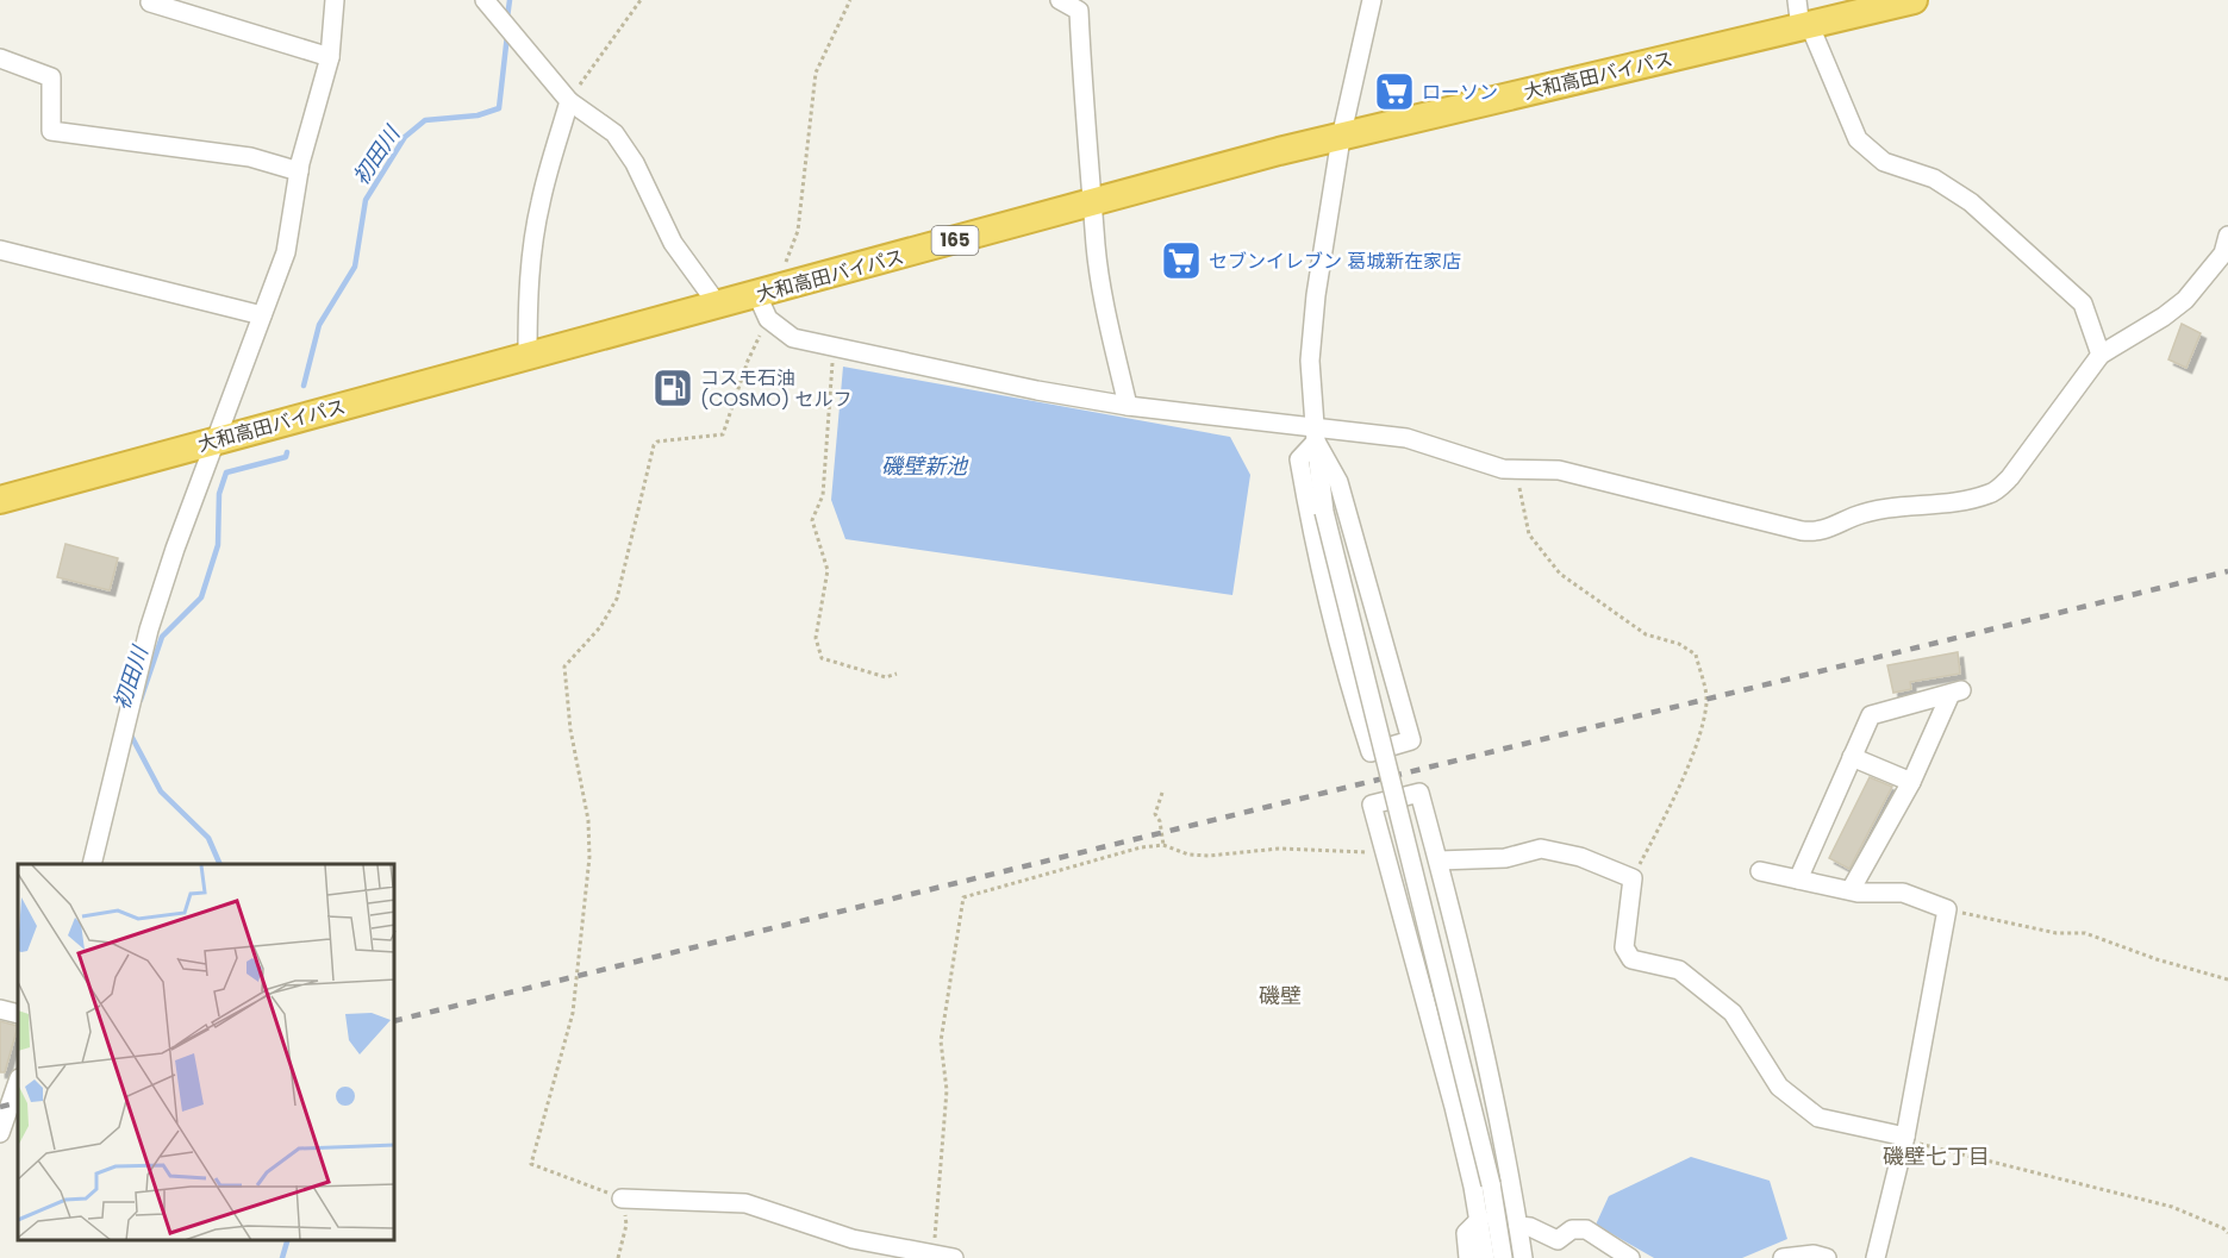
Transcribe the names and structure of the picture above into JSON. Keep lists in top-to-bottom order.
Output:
{
  "streets": {
    "highway": ["大和高田バイパス", "165"]
  },
  "districts": ["磯壁", "磯壁七丁目"],
  "water": ["初田川", "磯壁新池"],
  "places": {
    "supermarket": ["ローソン", "セブンイレブン 葛城新在家店"],
    "fuel station": ["コスモ石油 (COSMO) セルフ"]
  }
}
